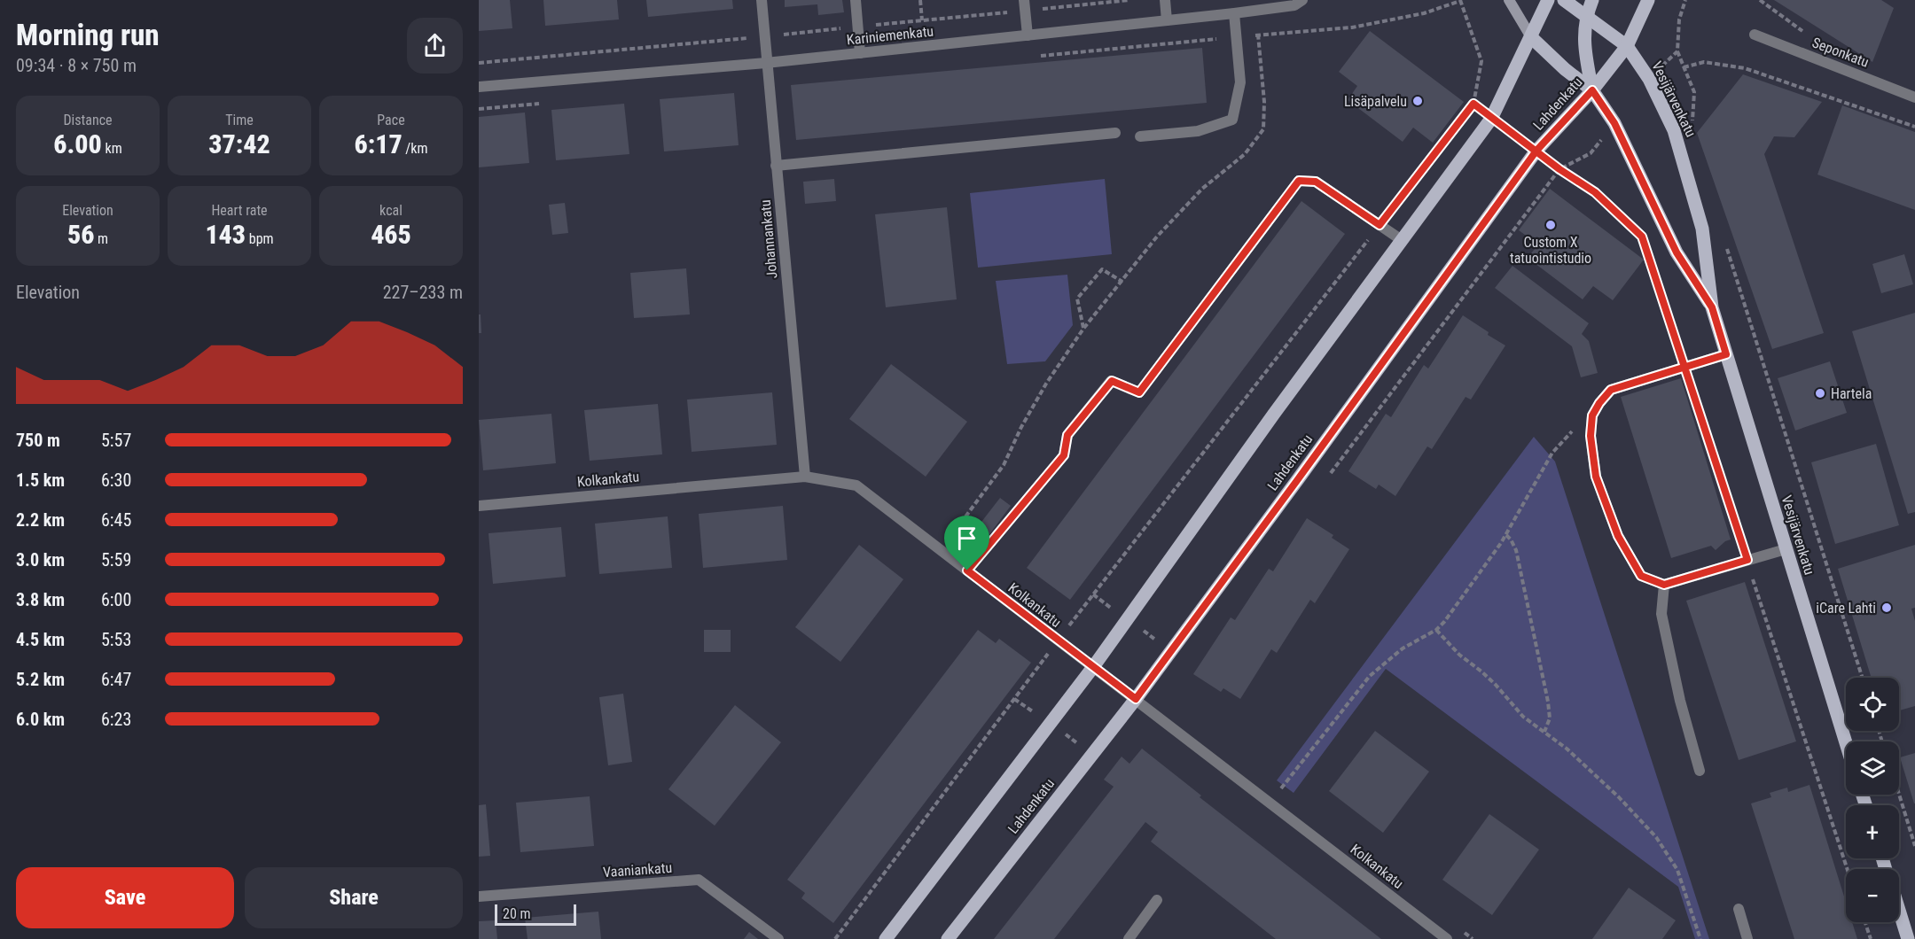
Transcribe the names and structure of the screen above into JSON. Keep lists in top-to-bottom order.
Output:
{
  "streets": {
    "main road": ["Vesijärvenkatu", "Lahdenkatu"],
    "street": [
      "Kariniemenkatu",
      "Seponkatu",
      "Johannankatu",
      "Kolkankatu",
      "Vaaniankatu"
    ]
  },
  "crossings": [
    ["Kariniemenkatu", "Johannankatu"],
    ["Vesijärvenkatu", "Lahdenkatu"],
    ["Lahdenkatu", "Kolkankatu"],
    ["Johannankatu", "Kolkankatu"]
  ],
  "places": [
    "Lisäpalvelu",
    "Custom X tatuointistudio",
    "Hartela",
    "iCare Lahti"
  ],
  "scale_bar": "20 m",
  "page": {
    "heading": ["Morning run", "09:34 · 8 × 750 m"],
    "stats": [
      ["Distance", "6.00 km"],
      ["Time", "37:42"],
      ["Pace", "6:17 /km"],
      ["Elevation", "56 m"],
      ["Heart rate", "143 bpm"],
      ["kcal", "465"]
    ],
    "chart": ["Elevation", "227–233 m"],
    "list": [
      {
        "name": "750 m",
        "note": "5:57"
      },
      {
        "name": "1.5 km",
        "note": "6:30"
      },
      {
        "name": "2.2 km",
        "note": "6:45"
      },
      {
        "name": "3.0 km",
        "note": "5:59"
      },
      {
        "name": "3.8 km",
        "note": "6:00"
      },
      {
        "name": "4.5 km",
        "note": "5:53"
      },
      {
        "name": "5.2 km",
        "note": "6:47"
      },
      {
        "name": "6.0 km",
        "note": "6:23"
      }
    ],
    "map_buttons": ["+", "−"],
    "buttons": ["Save", "Share"],
    "scale": "20 m"
  }
}
